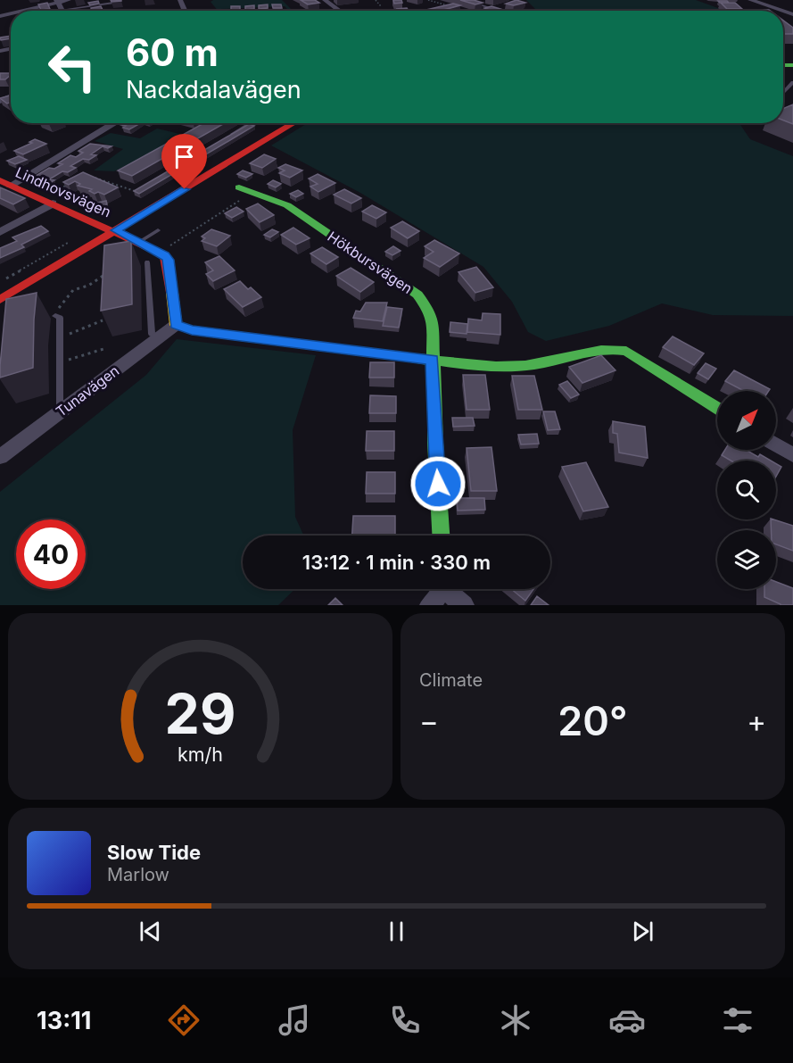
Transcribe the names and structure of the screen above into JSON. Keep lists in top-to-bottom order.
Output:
{
  "streets": {
    "street": ["Lindhovsvägen", "Hökbursvägen", "Tunavägen"]
  },
  "crossings": [
    ["Lindhovsvägen", "Tunavägen"]
  ],
  "north": "top right",
  "page": {
    "turn": ["60 m", "Nackdalavägen"],
    "limit": "40",
    "trip": "13:12 · 1 min · 330 m",
    "tile": "Climate",
    "heat": ["−", "20°", "+"],
    "song": ["Slow Tide", "Marlow"],
    "tabs": "13:11",
    "gauge": ["29", "km/h"]
  }
}
